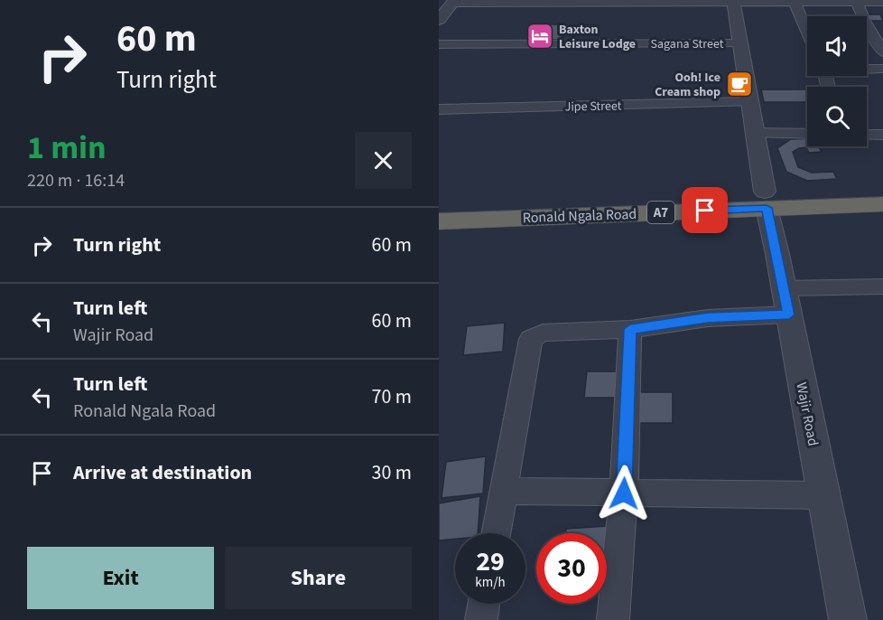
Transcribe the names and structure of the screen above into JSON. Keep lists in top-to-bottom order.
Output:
{
  "streets": {
    "highway": ["A7", "Ronald Ngala Road"],
    "street": ["Sagana Street", "Jipe Street", "Wajir Road"]
  },
  "crossings": [
    ["Sagana Street", "Wajir Road"],
    ["Jipe Street", "Wajir Road"],
    ["Ronald Ngala Road", "Wajir Road"]
  ],
  "places": {
    "hotel": ["Baxton Leisure Lodge"],
    "cafe": ["Ooh! Ice Cream shop"]
  },
  "page": {
    "turn": ["60 m", "Turn right"],
    "heading": ["1 min", "220 m · 16:14"],
    "list": [
      {
        "name": "Turn right",
        "value": "60 m"
      },
      {
        "name": "Turn left",
        "note": "Wajir Road",
        "value": "60 m"
      },
      {
        "name": "Turn left",
        "note": "Ronald Ngala Road",
        "value": "70 m"
      },
      {
        "name": "Arrive at destination",
        "value": "30 m"
      }
    ],
    "speed": "29 km/h",
    "limit": "30",
    "buttons": ["Exit", "Share"]
  }
}
